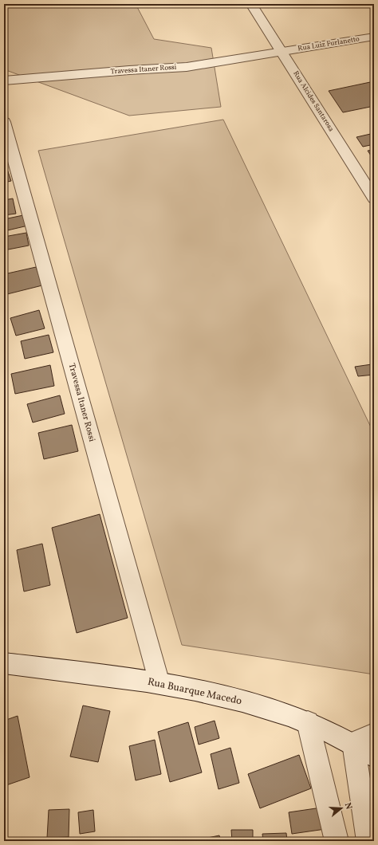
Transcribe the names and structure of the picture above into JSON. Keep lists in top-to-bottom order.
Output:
{
  "streets": {
    "street": [
      "Rua Luiz Furlanetto",
      "Travessa Itaner Rossi",
      "Rua Alcides Santarosa",
      "Rua Buarque Macedo"
    ]
  },
  "crossings": [
    ["Rua Luiz Furlanetto", "Travessa Itaner Rossi"],
    ["Rua Luiz Furlanetto", "Rua Alcides Santarosa"],
    ["Travessa Itaner Rossi", "Rua Alcides Santarosa"],
    ["Travessa Itaner Rossi", "Rua Buarque Macedo"]
  ],
  "north": "right"
}
